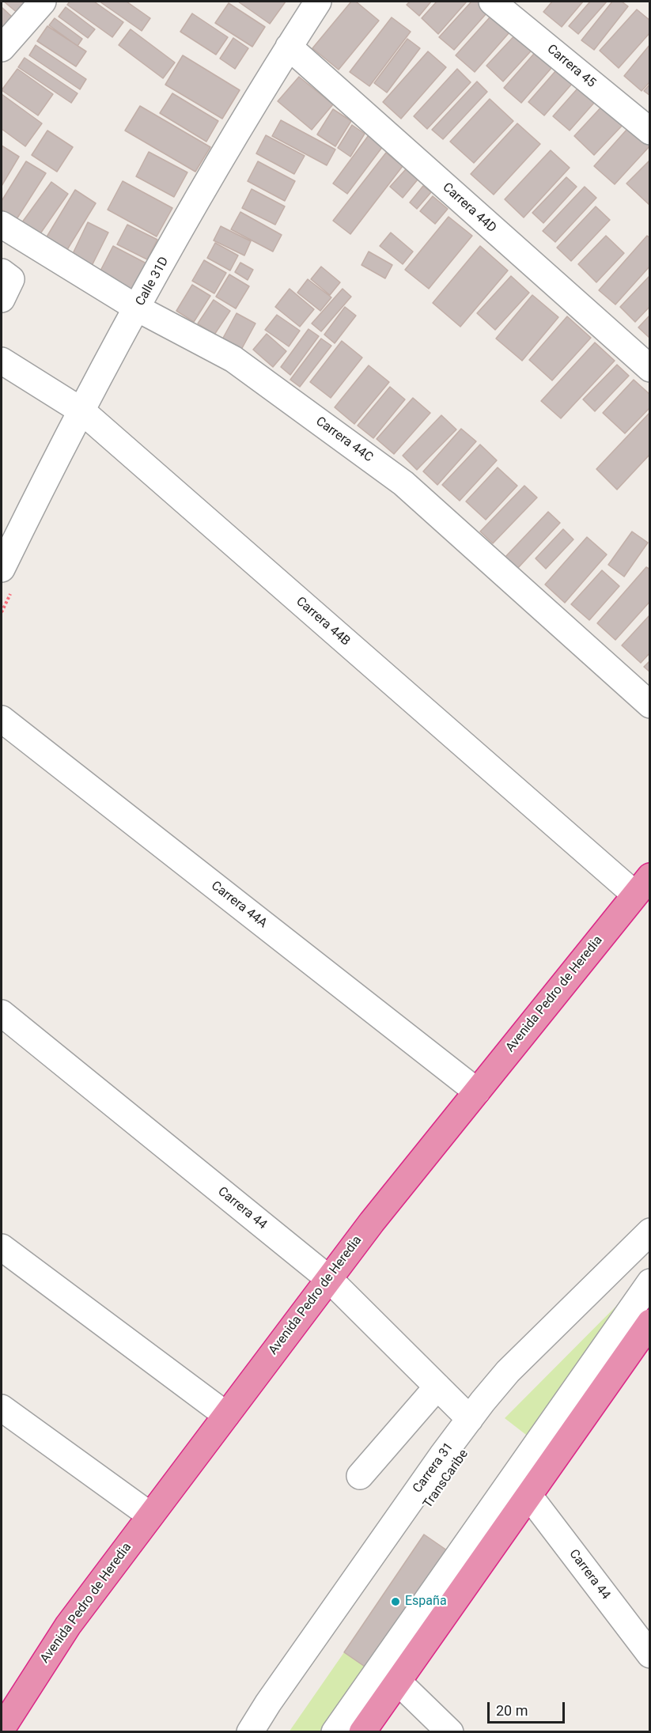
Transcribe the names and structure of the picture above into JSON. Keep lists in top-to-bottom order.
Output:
{
  "streets": {
    "highway": ["Avenida Pedro de Heredia"],
    "street": [
      "Carrera 45",
      "Carrera 44D",
      "Calle 31D",
      "Carrera 44C",
      "Carrera 44B",
      "Carrera 44A",
      "Carrera 44",
      "Carrera 31",
      "TransCaribe"
    ]
  },
  "crossings": [
    ["Carrera 44D", "Calle 31D"],
    ["Calle 31D", "Carrera 44C"],
    ["Calle 31D", "Carrera 44B"],
    ["Carrera 44B", "Avenida Pedro de Heredia"],
    ["Carrera 44A", "Avenida Pedro de Heredia"],
    ["Avenida Pedro de Heredia", "Carrera 44"],
    ["Carrera 44", "Carrera 31"]
  ],
  "places": ["España"],
  "scale_bar": "20 m"
}
